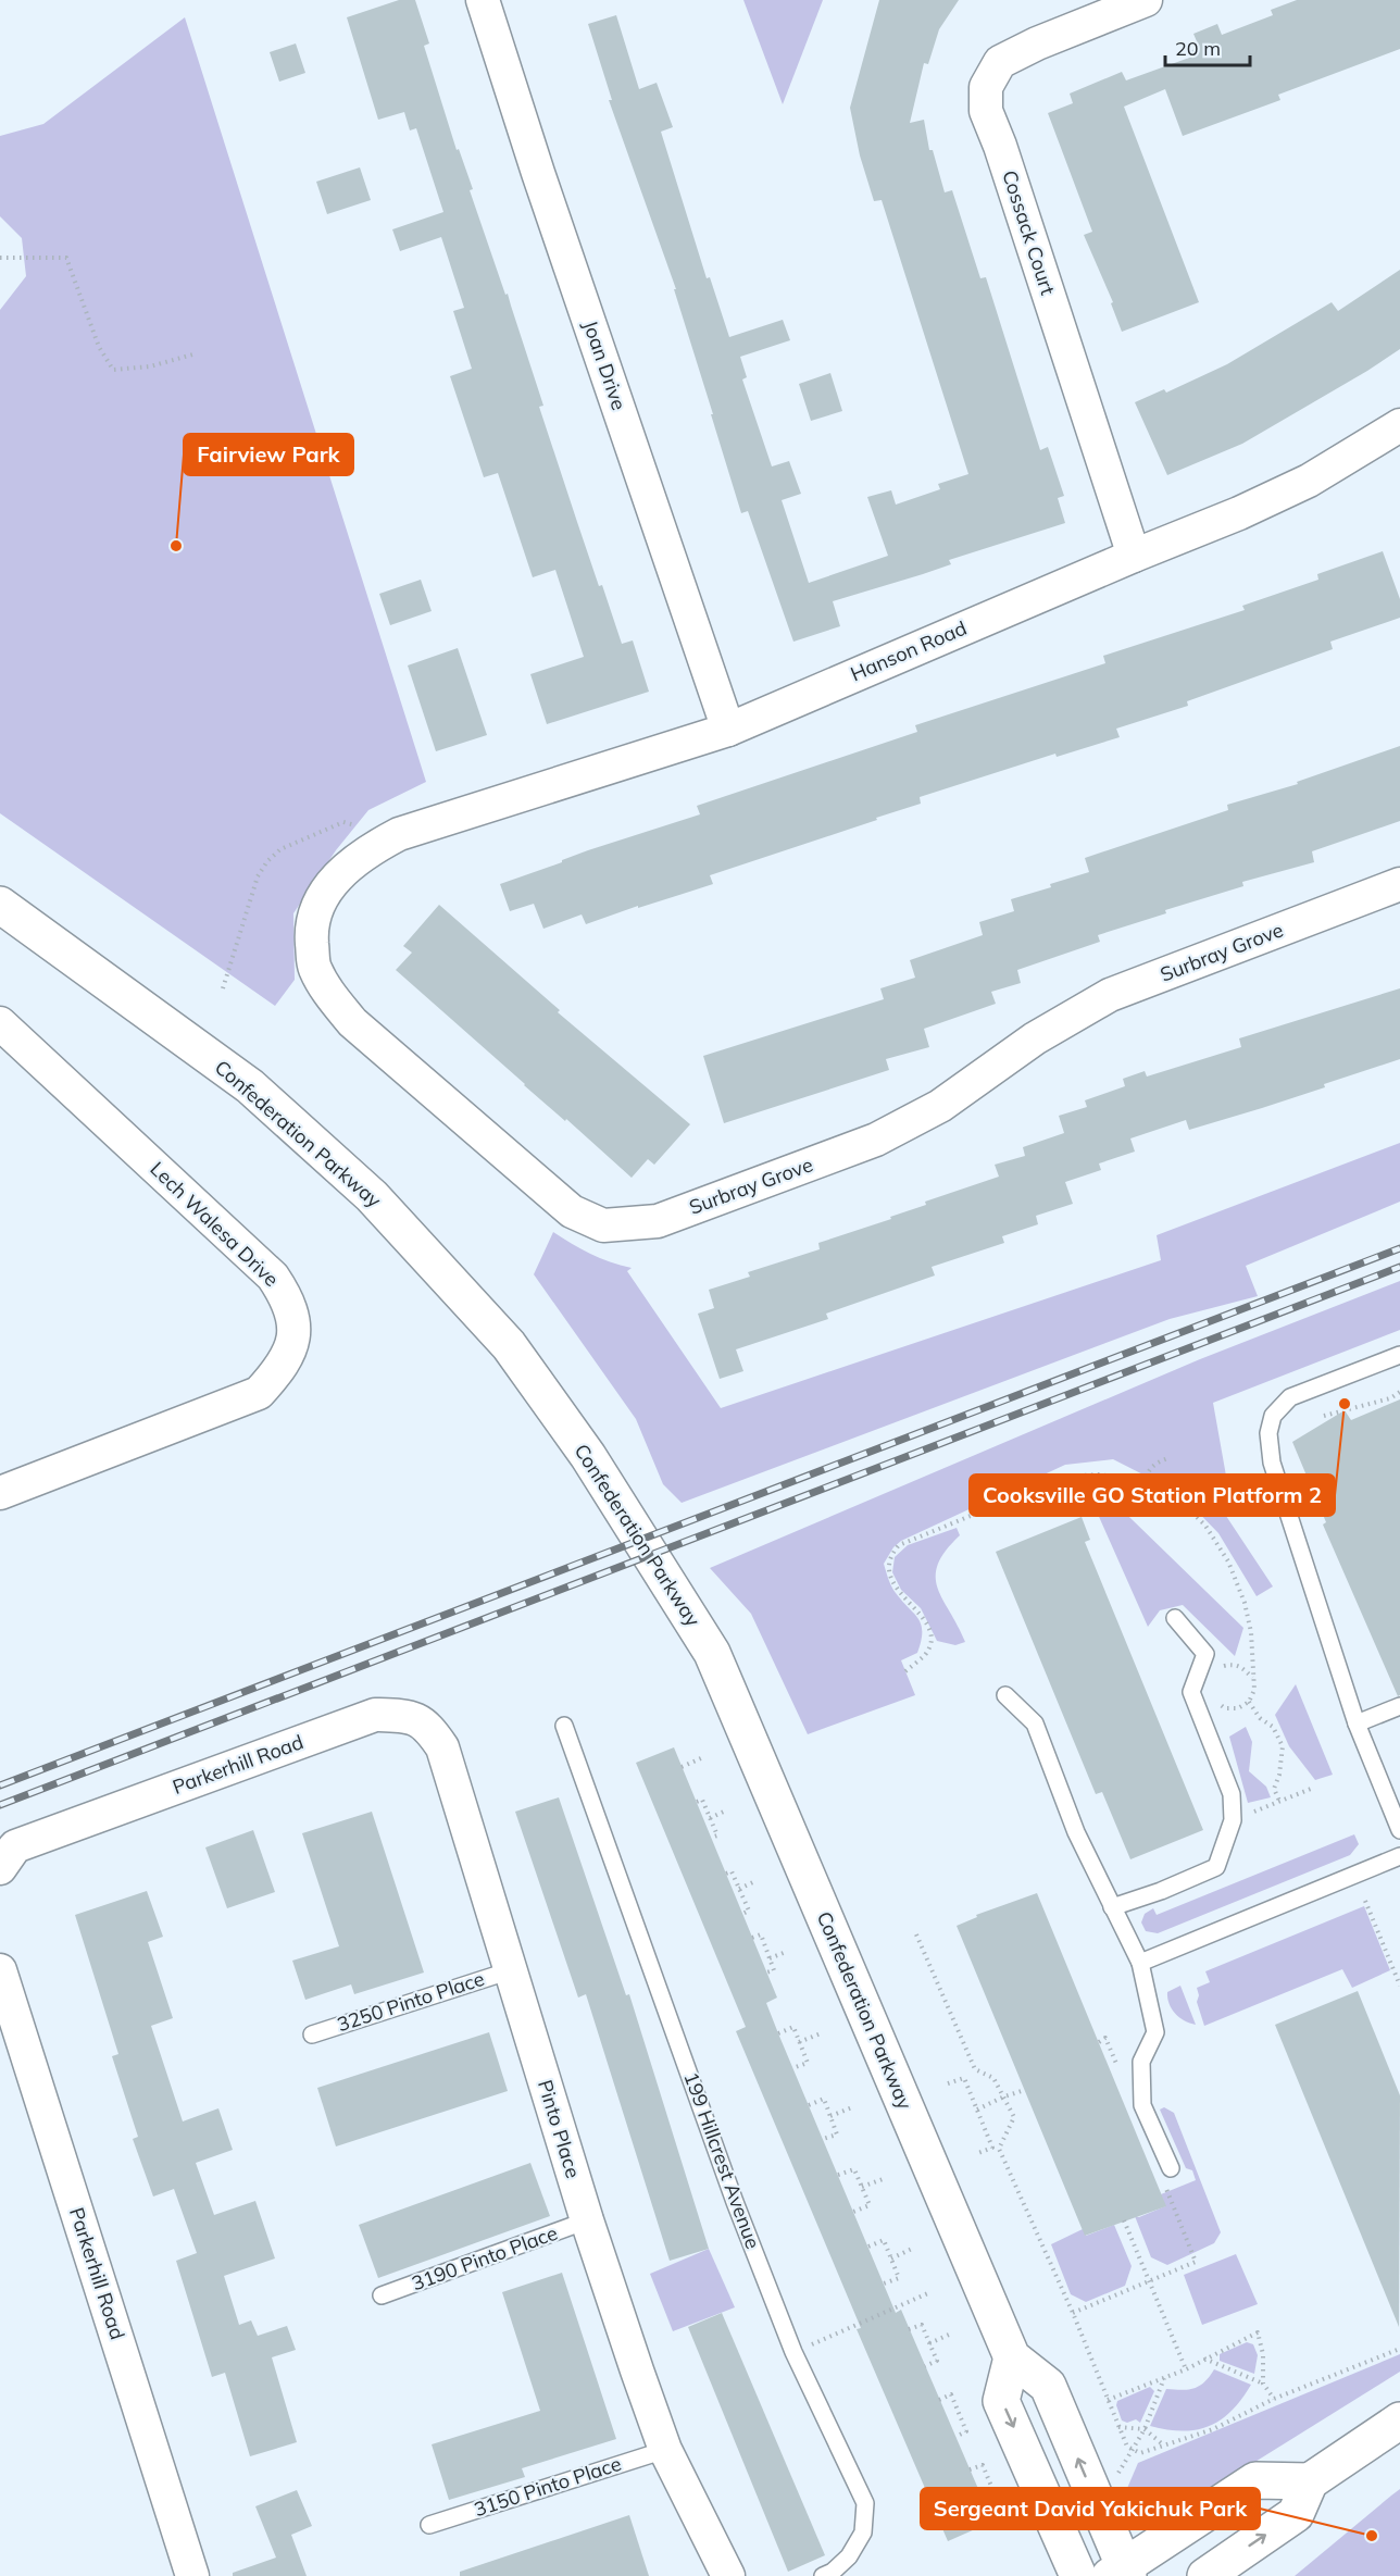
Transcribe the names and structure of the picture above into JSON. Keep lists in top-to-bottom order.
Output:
{
  "streets": {
    "street": [
      "Cossack Court",
      "Joan Drive",
      "Hanson Road",
      "Surbray Grove",
      "Confederation Parkway",
      "Lech Walesa Drive",
      "Parkerhill Road",
      "Pinto Place"
    ],
    "lane": [
      "3250 Pinto Place",
      "199 Hillcrest Avenue",
      "3190 Pinto Place",
      "3150 Pinto Place"
    ]
  },
  "crossings": [
    ["Cossack Court", "Hanson Road"],
    ["Joan Drive", "Hanson Road"],
    ["Hanson Road", "Surbray Grove"],
    ["Parkerhill Road", "Pinto Place"],
    ["3250 Pinto Place", "Pinto Place"],
    ["Pinto Place", "3190 Pinto Place"],
    ["Pinto Place", "3150 Pinto Place"]
  ],
  "places": ["Fairview Park", "Cooksville GO Station Platform 2", "Sergeant David Yakichuk Park"],
  "scale_bar": "20 m"
}
